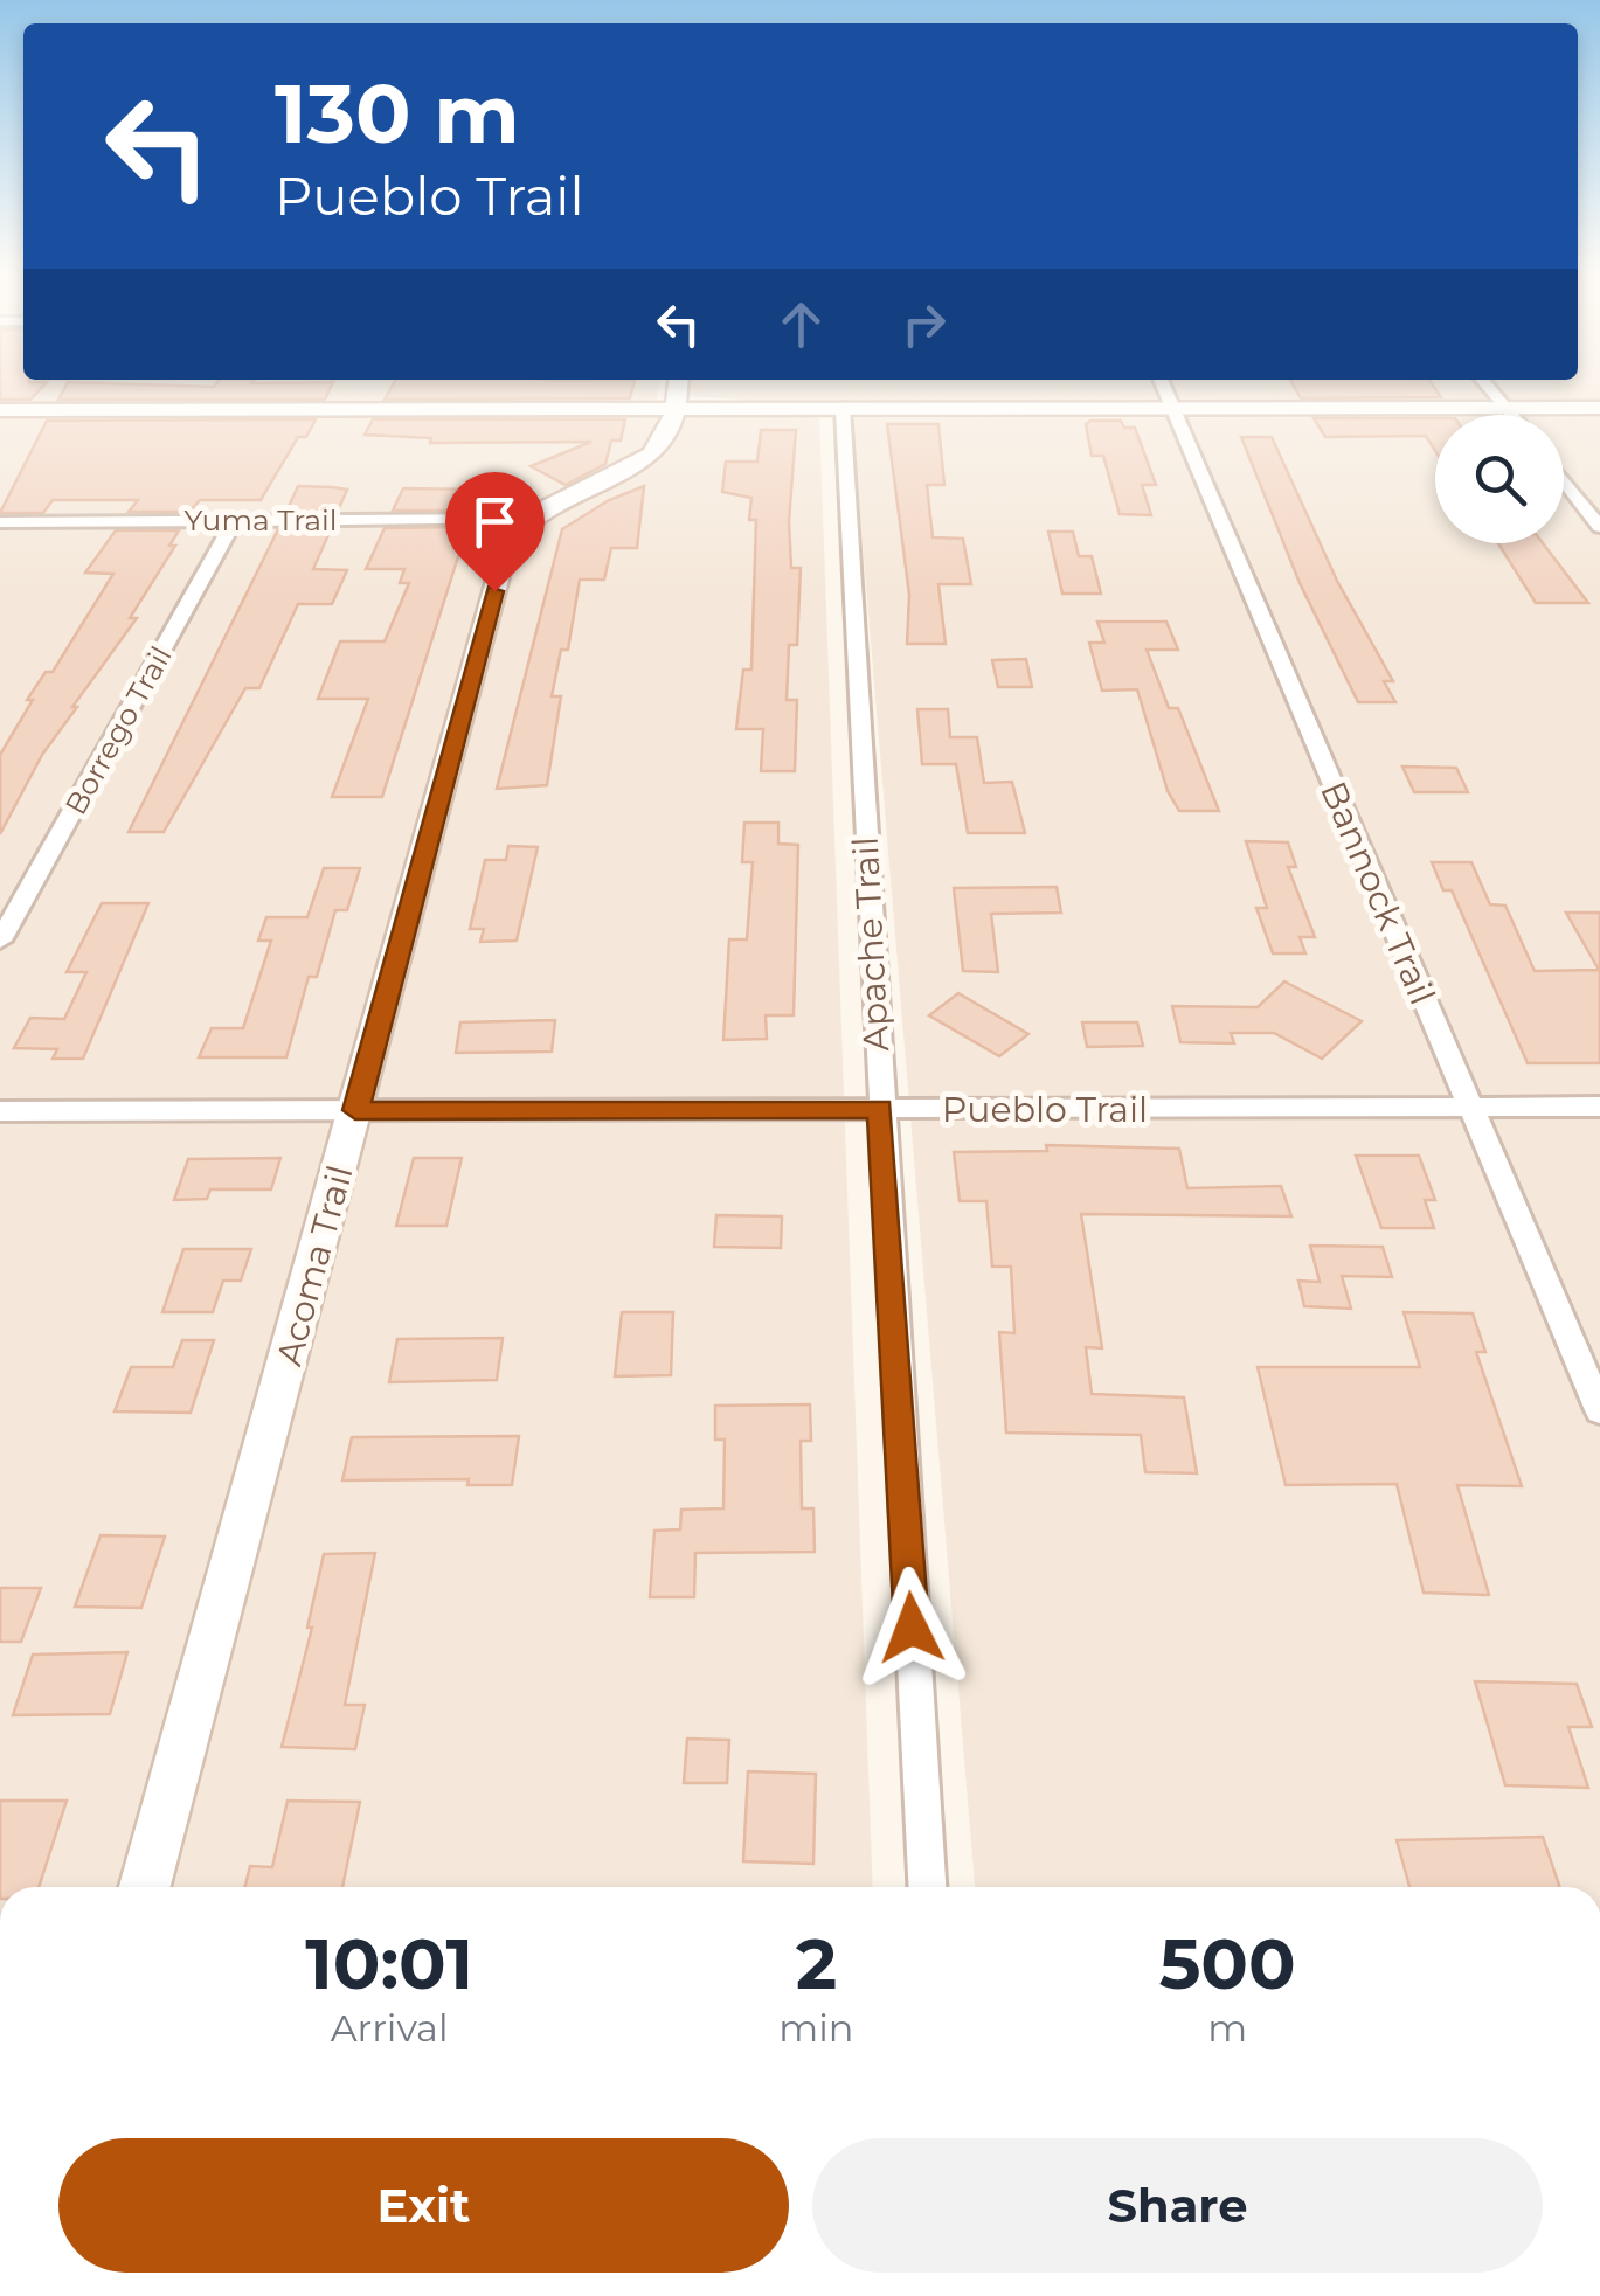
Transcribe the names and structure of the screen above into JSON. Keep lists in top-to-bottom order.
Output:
{
  "streets": {
    "street": [
      "Yuma Trail",
      "Borrego Trail",
      "Bannock Trail",
      "Apache Trail",
      "Pueblo Trail",
      "Acoma Trail"
    ]
  },
  "crossings": [
    ["Yuma Trail", "Borrego Trail"],
    ["Yuma Trail", "Acoma Trail"],
    ["Bannock Trail", "Pueblo Trail"],
    ["Apache Trail", "Pueblo Trail"],
    ["Pueblo Trail", "Acoma Trail"]
  ],
  "page": {
    "turn": ["130 m", "Pueblo Trail"],
    "eta": [
      "10:01",
      "Arrival",
      "2",
      "min",
      "500",
      "m"
    ],
    "buttons": ["Exit", "Share"]
  }
}
